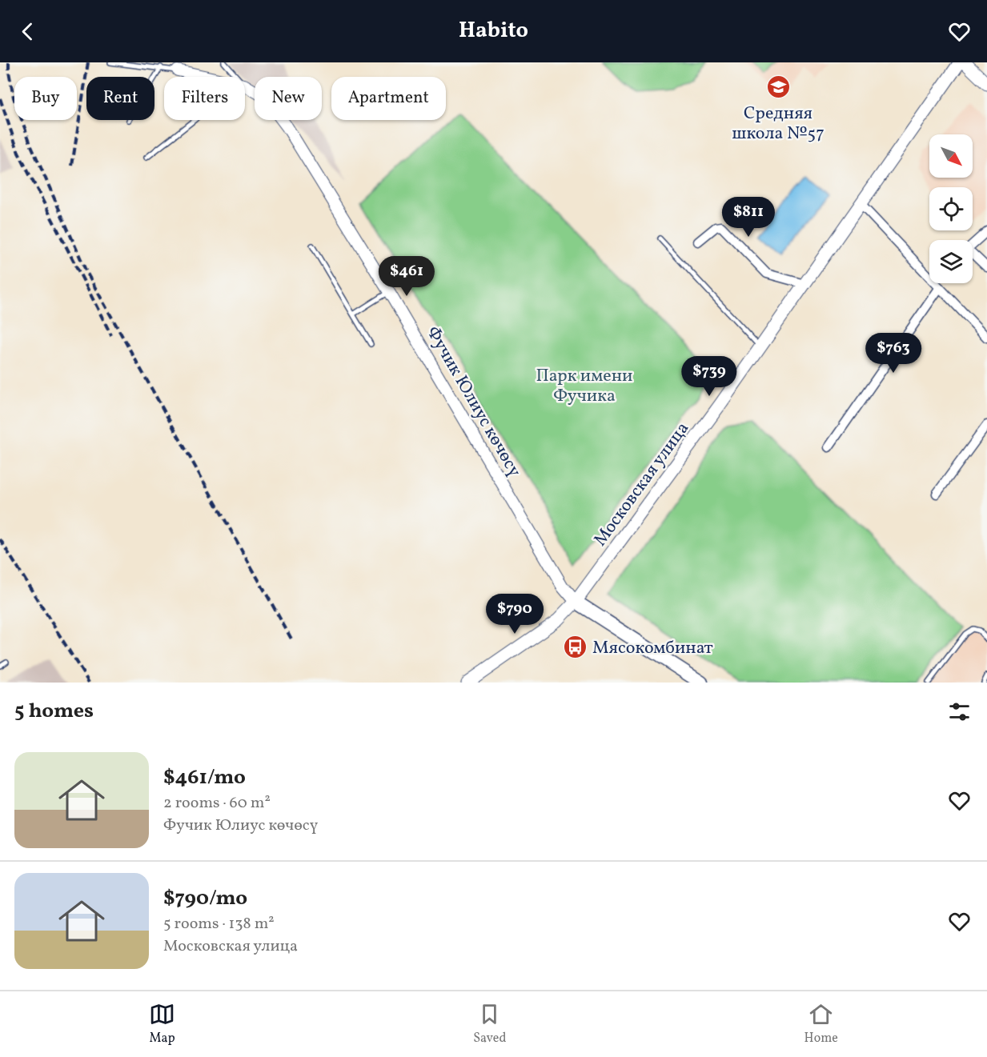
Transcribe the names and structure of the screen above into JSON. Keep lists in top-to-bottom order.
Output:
{
  "streets": {
    "main road": ["Фучик Юлиус көчөсү", "Московская улица"]
  },
  "crossings": [
    ["Фучик Юлиус көчөсү", "Московская улица"]
  ],
  "parks": ["Парк имени Фучика"],
  "places": {
    "school or university": ["Средняя школа №57"],
    "bus stop": ["Мясокомбинат"]
  },
  "north": "bottom right",
  "page": {
    "header": "Habito",
    "chip": [
      "Buy",
      "Rent",
      "Filters",
      "New",
      "Apartment"
    ],
    "price": [
      "$811",
      "$461",
      "$763",
      "$739",
      "$790"
    ],
    "heading": "5 homes",
    "list": [
      {
        "name": "$461/mo",
        "note": "2 rooms · 60 m² · Фучик Юлиус көчөсү"
      },
      {
        "name": "$790/mo",
        "note": "5 rooms · 138 m² · Московская улица"
      }
    ],
    "tabs": ["Map", "Saved", "Home"]
  }
}
